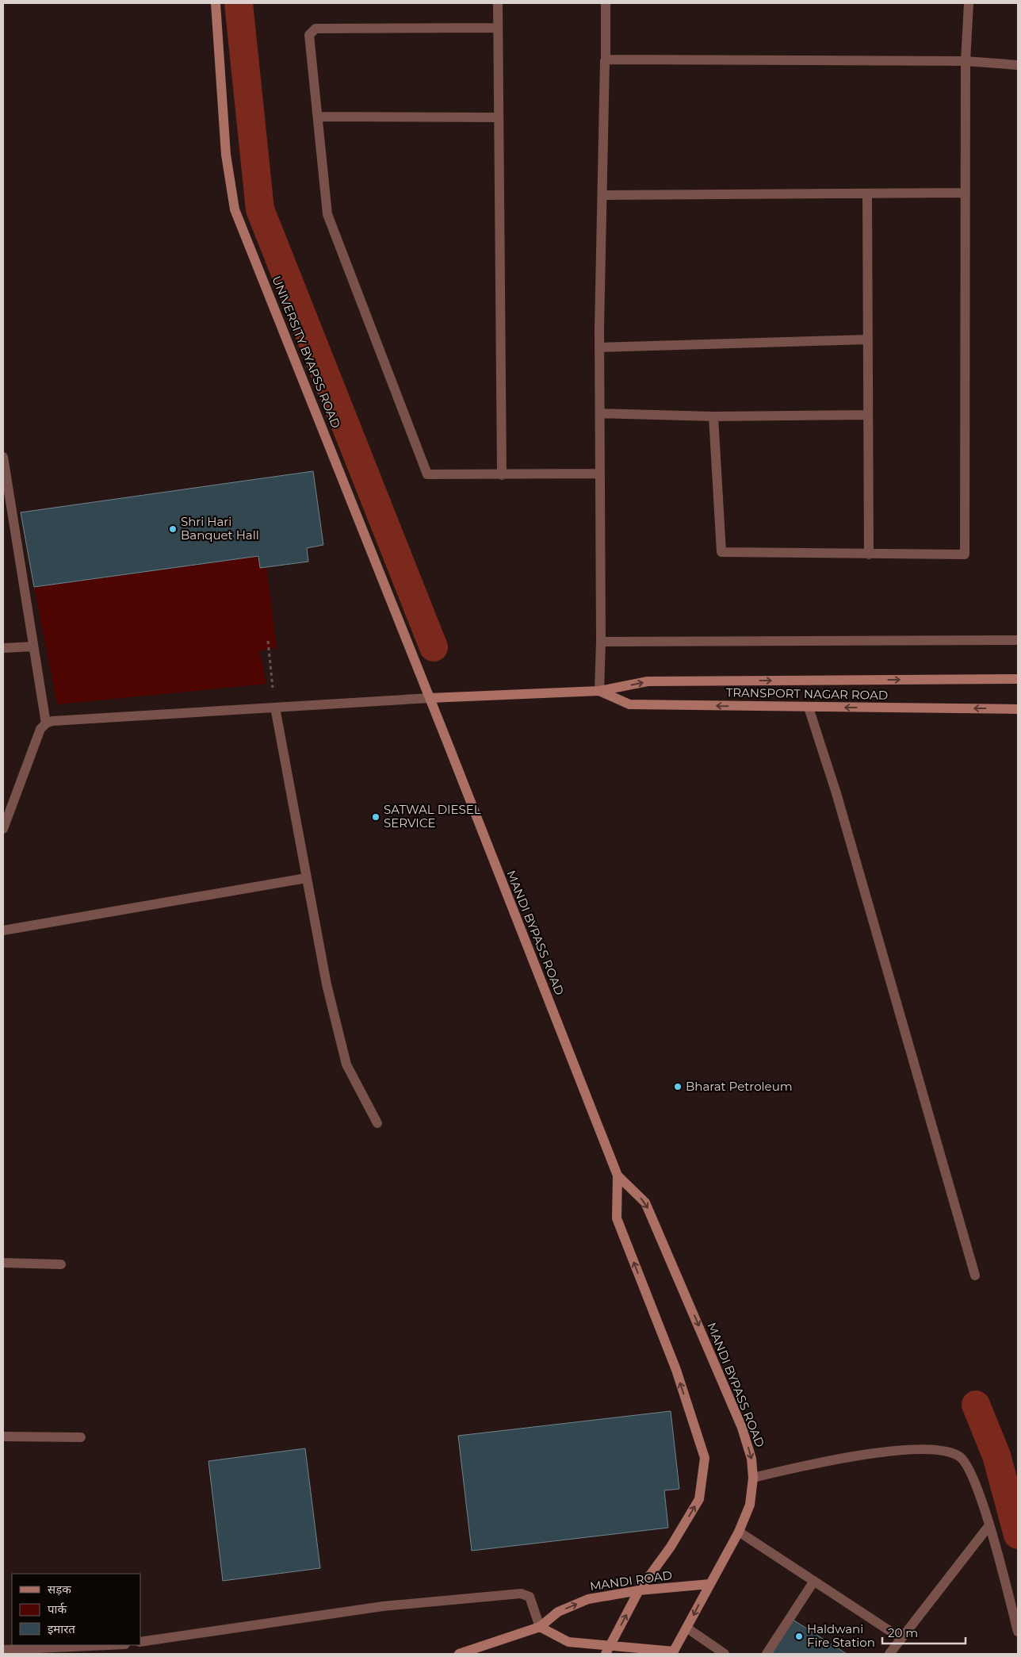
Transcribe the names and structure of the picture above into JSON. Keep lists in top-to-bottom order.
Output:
{
  "streets": {
    "main road": [
      "UNIVERSITY BYAPSS ROAD",
      "TRANSPORT NAGAR ROAD",
      "MANDI BYPASS ROAD",
      "MANDI ROAD"
    ]
  },
  "crossings": [
    ["UNIVERSITY BYAPSS ROAD", "TRANSPORT NAGAR ROAD"],
    ["UNIVERSITY BYAPSS ROAD", "MANDI BYPASS ROAD"],
    ["TRANSPORT NAGAR ROAD", "MANDI BYPASS ROAD"],
    ["MANDI BYPASS ROAD", "MANDI ROAD"]
  ],
  "places": [
    "Shri Hari Banquet Hall",
    "SATWAL DIESEL SERVICE",
    "Bharat Petroleum",
    "Haldwani Fire Station"
  ],
  "legend": ["सड़क", "पार्क", "इमारत"],
  "scale_bar": "20 m"
}
